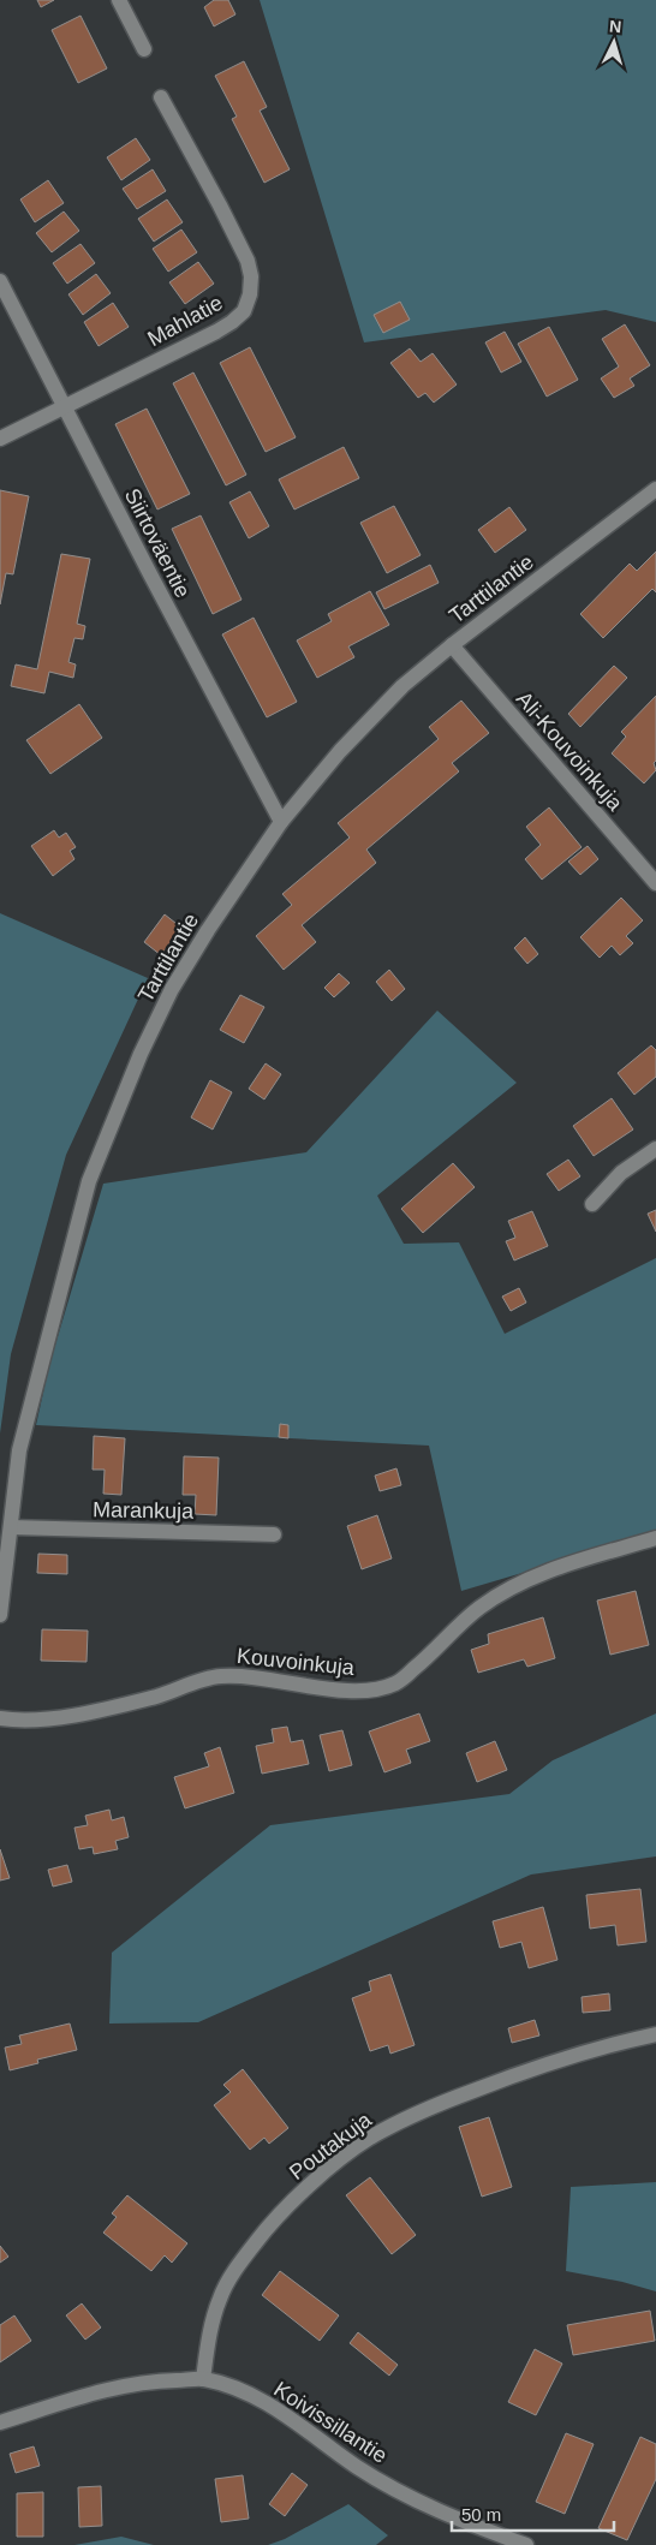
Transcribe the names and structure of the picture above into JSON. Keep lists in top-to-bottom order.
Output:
{
  "streets": {
    "street": [
      "Mahlatie",
      "Siirtoväentie",
      "Tarttilantie",
      "Ali-Kouvoinkuja",
      "Marankuja",
      "Kouvoinkuja",
      "Poutakuja",
      "Koivissillantie"
    ]
  },
  "crossings": [
    ["Mahlatie", "Siirtoväentie"],
    ["Siirtoväentie", "Tarttilantie"],
    ["Tarttilantie", "Ali-Kouvoinkuja"],
    ["Tarttilantie", "Marankuja"],
    ["Poutakuja", "Koivissillantie"]
  ],
  "scale_bar": "50 m",
  "north": "top"
}
